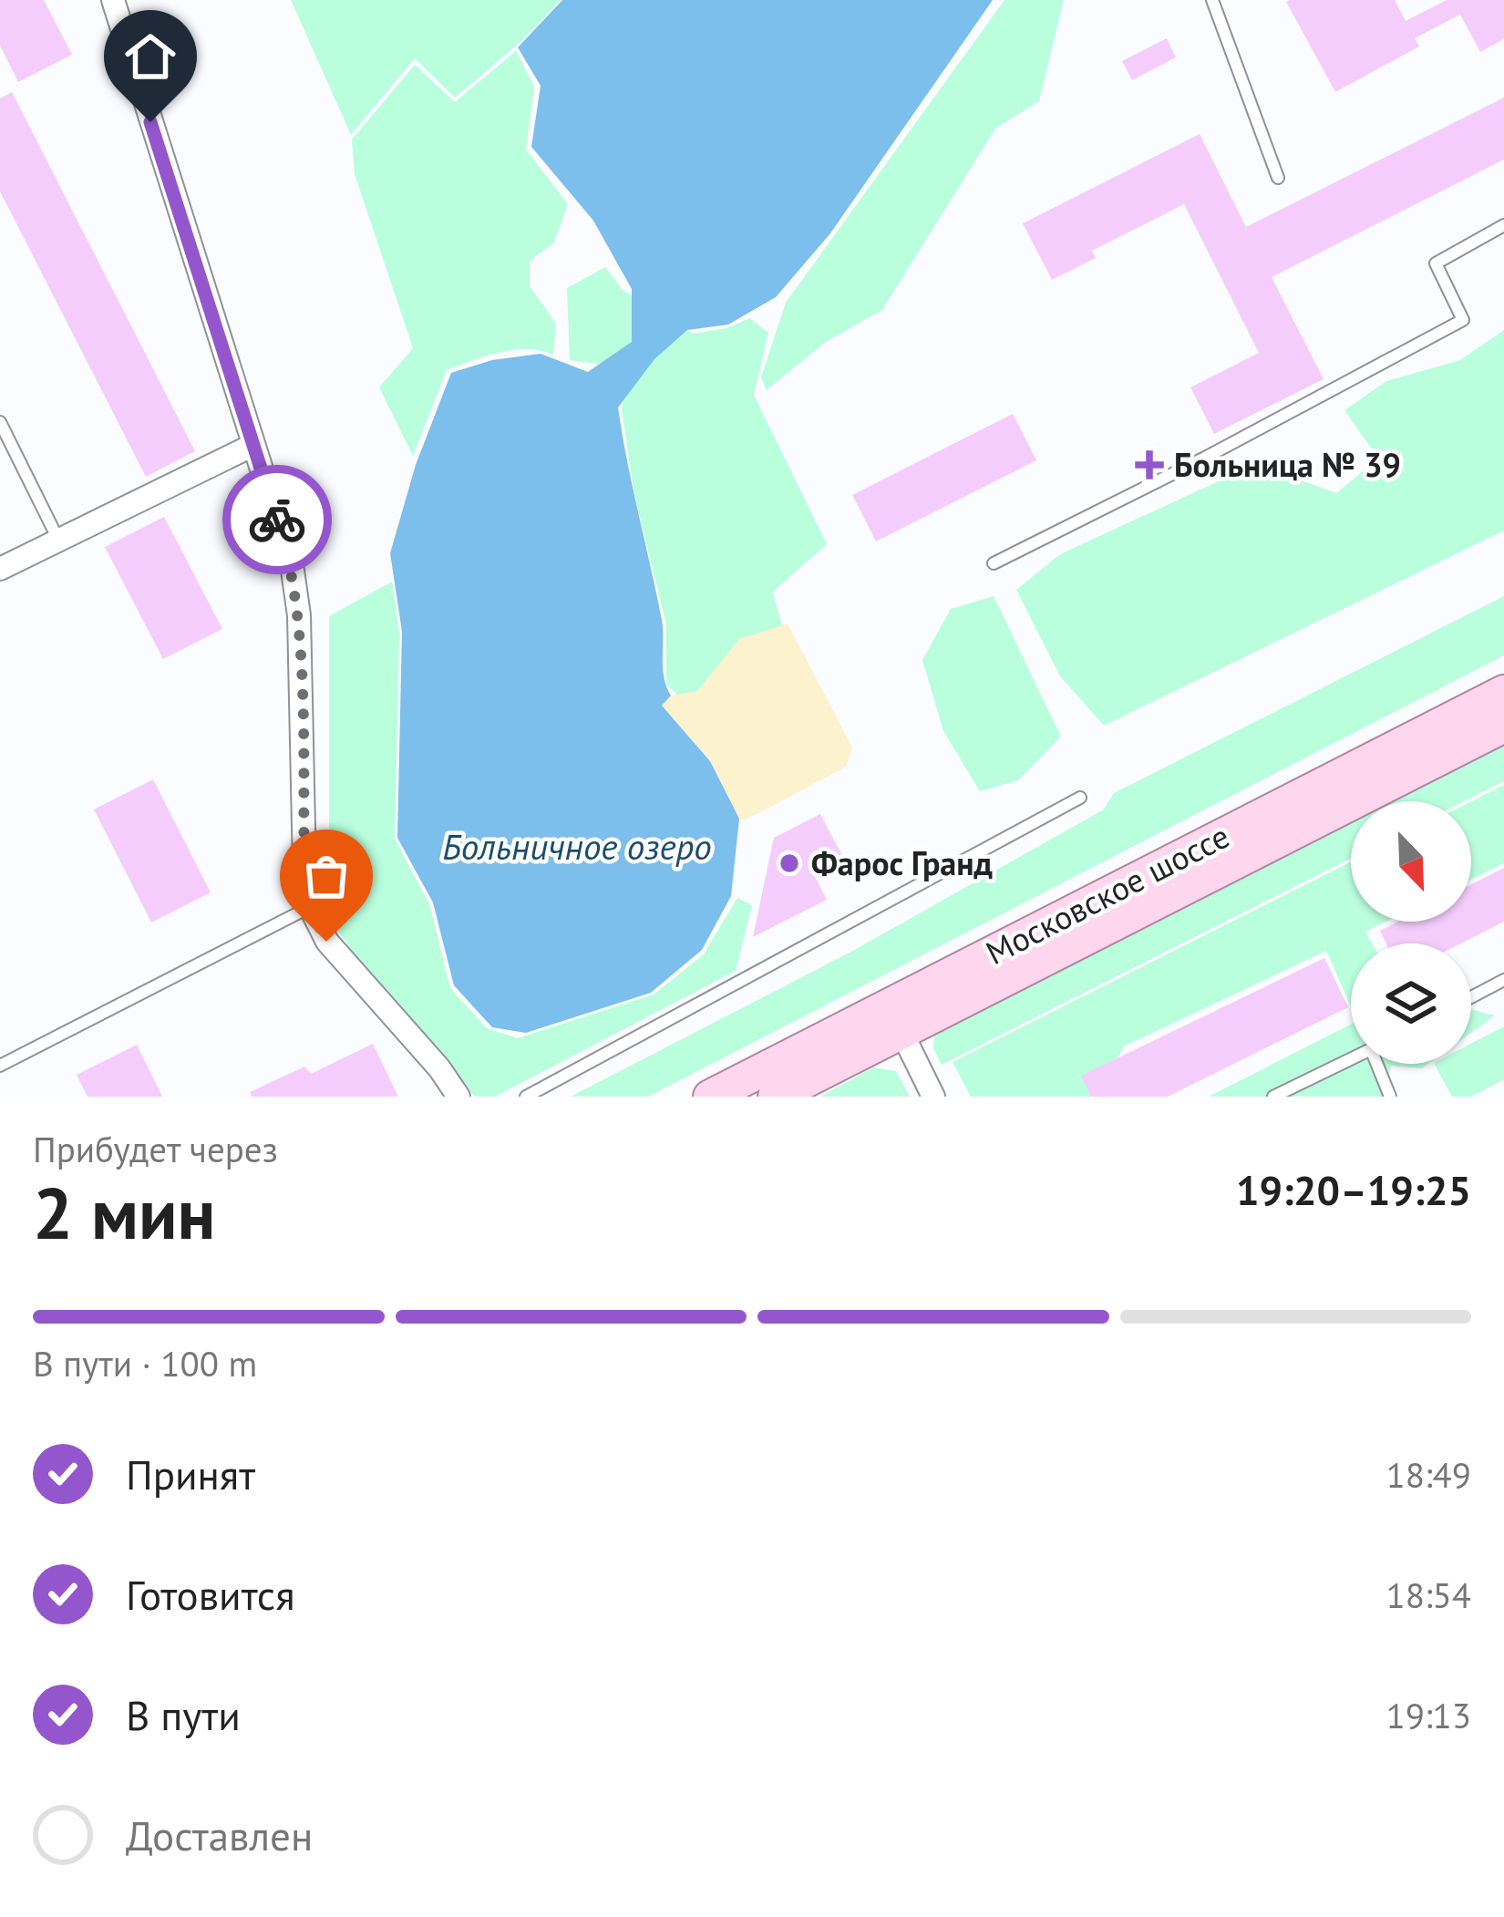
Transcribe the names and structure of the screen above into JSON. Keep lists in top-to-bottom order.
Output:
{
  "streets": {
    "main road": ["Московское шоссе"]
  },
  "water": ["Больничное озеро"],
  "places": {
    "health": ["Больница № 39"],
    "other": ["Фарос Гранд"]
  },
  "north": "bottom right",
  "page": {
    "heading": ["2 мин", "Прибудет через", "19:20–19:25"],
    "bar": "В пути · 100 m",
    "list": [
      ["Принят", "18:49"],
      ["Готовится", "18:54"],
      ["В пути", "19:13"],
      "Доставлен"
    ]
  }
}
